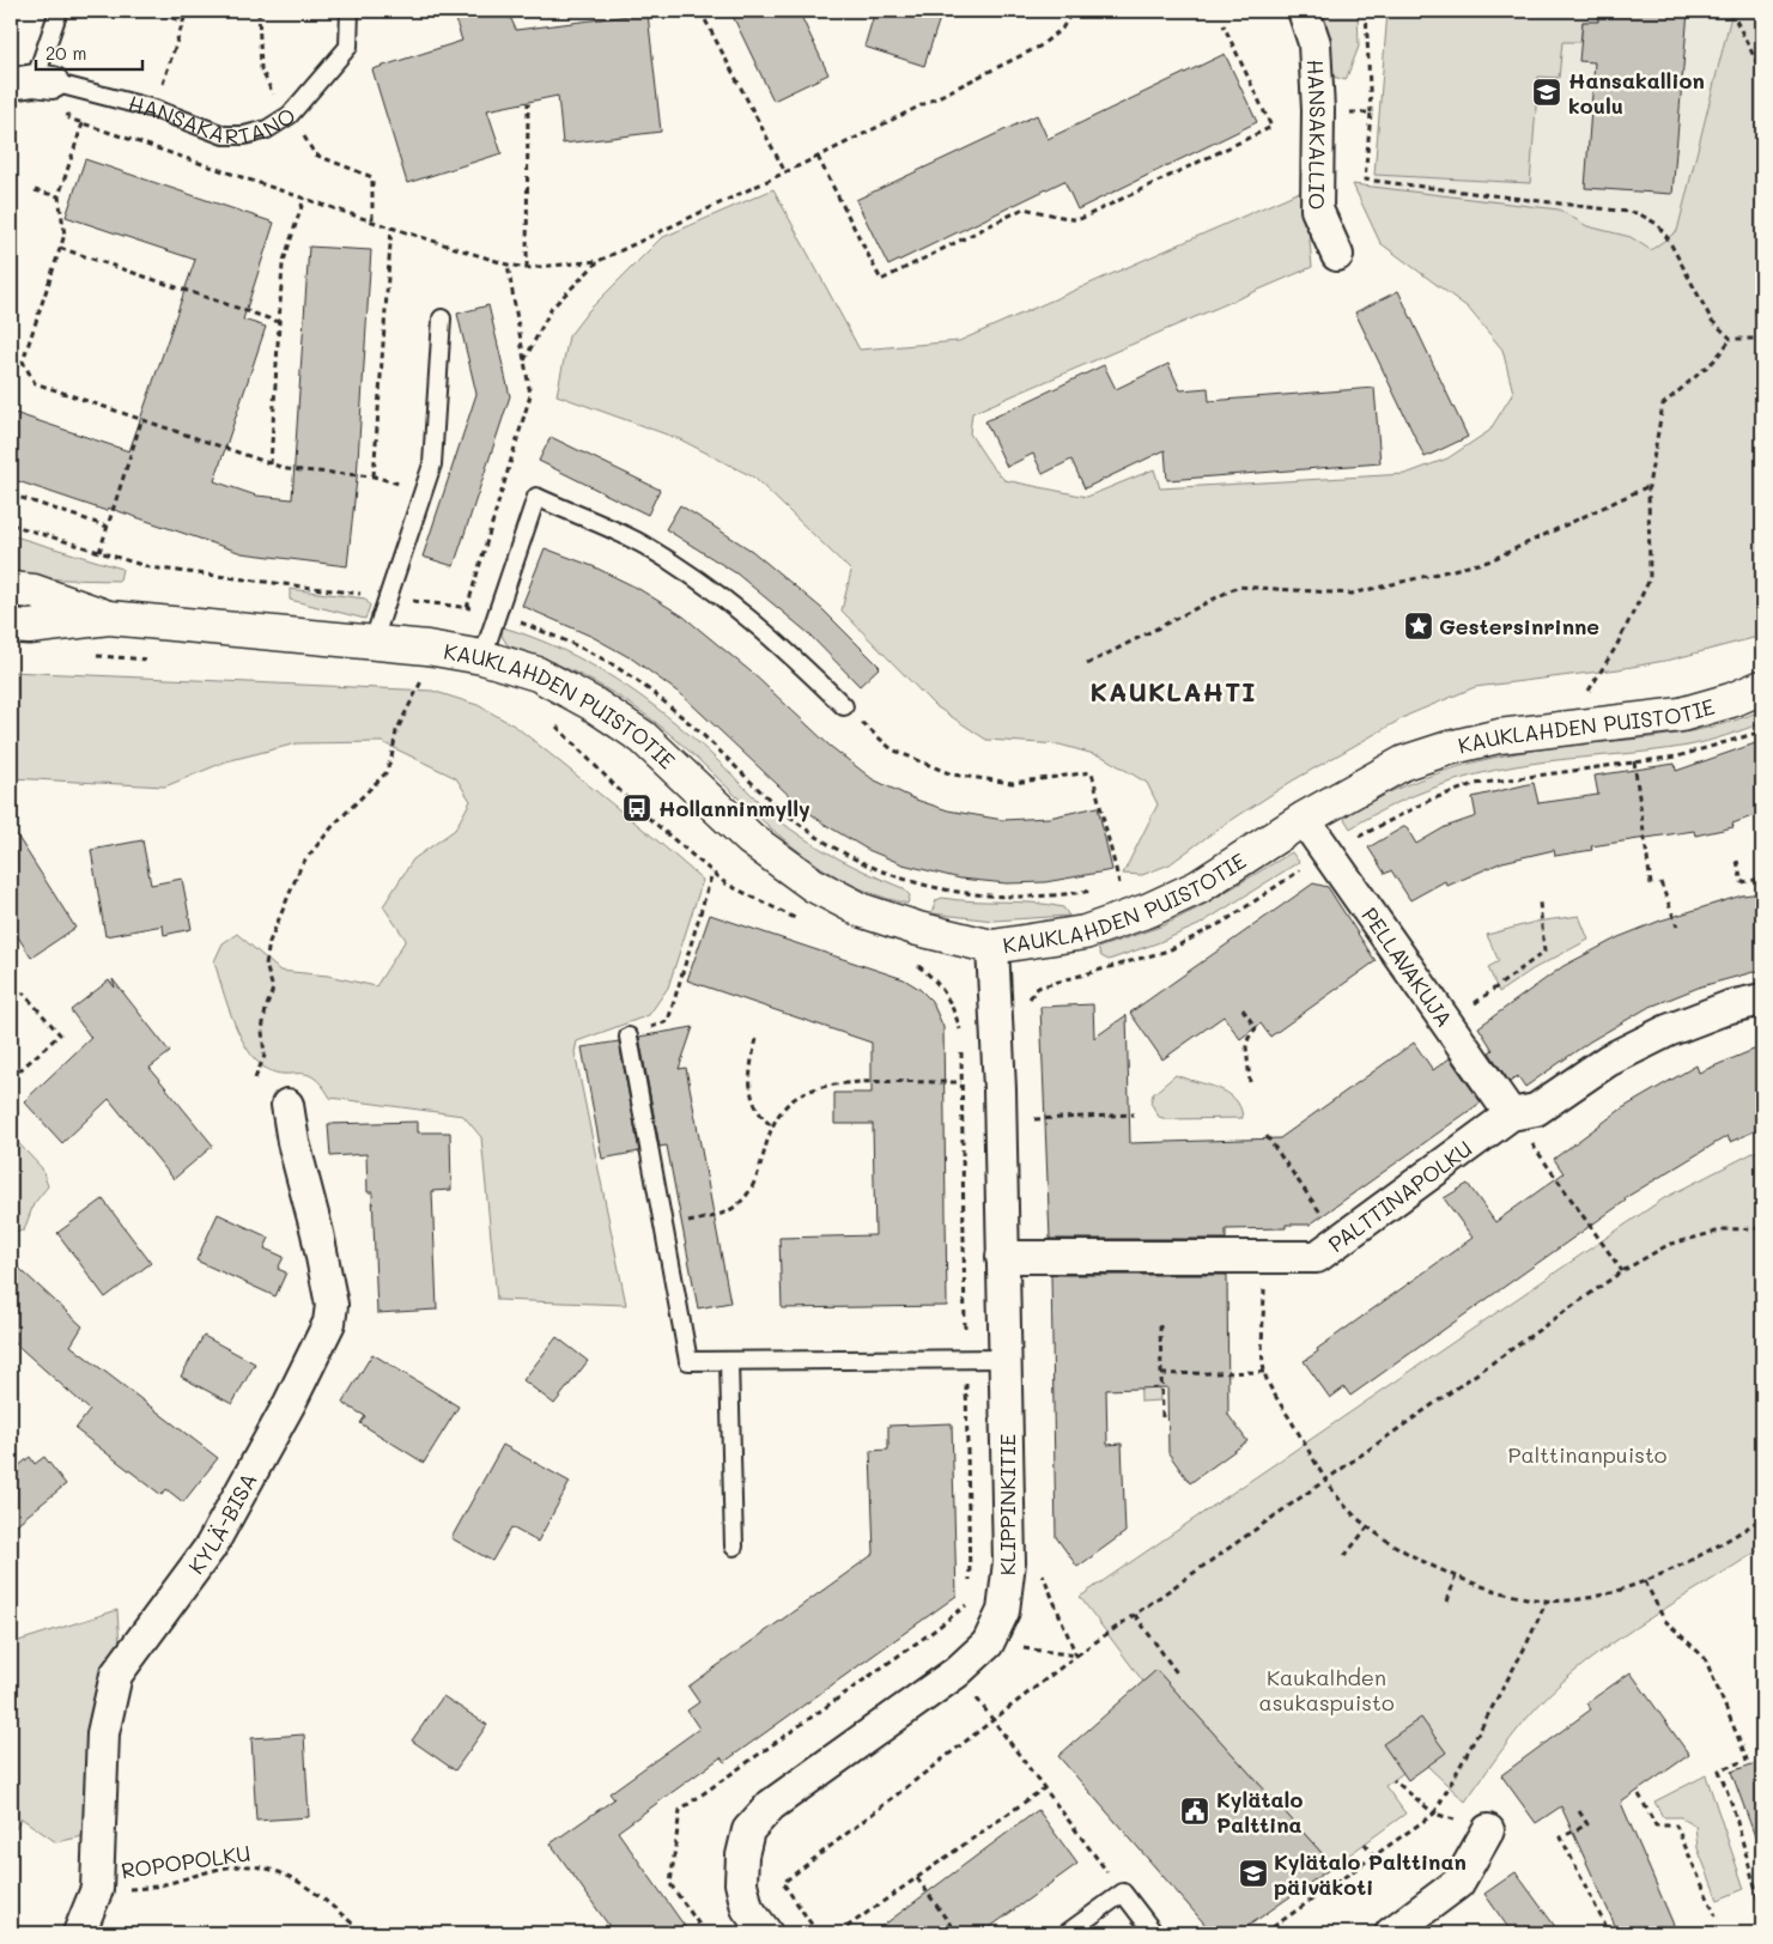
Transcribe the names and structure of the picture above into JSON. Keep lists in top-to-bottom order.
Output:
{
  "streets": {
    "street": [
      "HANSAKALLIO",
      "KAUKLAHDEN PUISTOTIE",
      "PELLAVAKUJA",
      "PALTTINAPOLKU",
      "KLIPPINKITIE",
      "KYLÄ-BISA"
    ],
    "lane": ["HANSAKARTANO"],
    "path": ["ROPOPOLKU"]
  },
  "crossings": [
    ["KAUKLAHDEN PUISTOTIE", "PELLAVAKUJA"],
    ["KAUKLAHDEN PUISTOTIE", "KLIPPINKITIE"],
    ["PELLAVAKUJA", "PALTTINAPOLKU"],
    ["PALTTINAPOLKU", "KLIPPINKITIE"],
    ["KYLÄ-BISA", "ROPOPOLKU"]
  ],
  "districts": ["KAUKLAHTI"],
  "parks": ["Palttinanpuisto", "Kaukalhden asukaspuisto"],
  "places": {
    "school or university": ["Hansakallion koulu", "Kylätalo Palttinan päiväkoti"],
    "place": ["Gestersinrinne"],
    "bus stop": ["Hollanninmylly"],
    "public building": ["Kylätalo Palttina"]
  },
  "scale_bar": "20 m"
}
